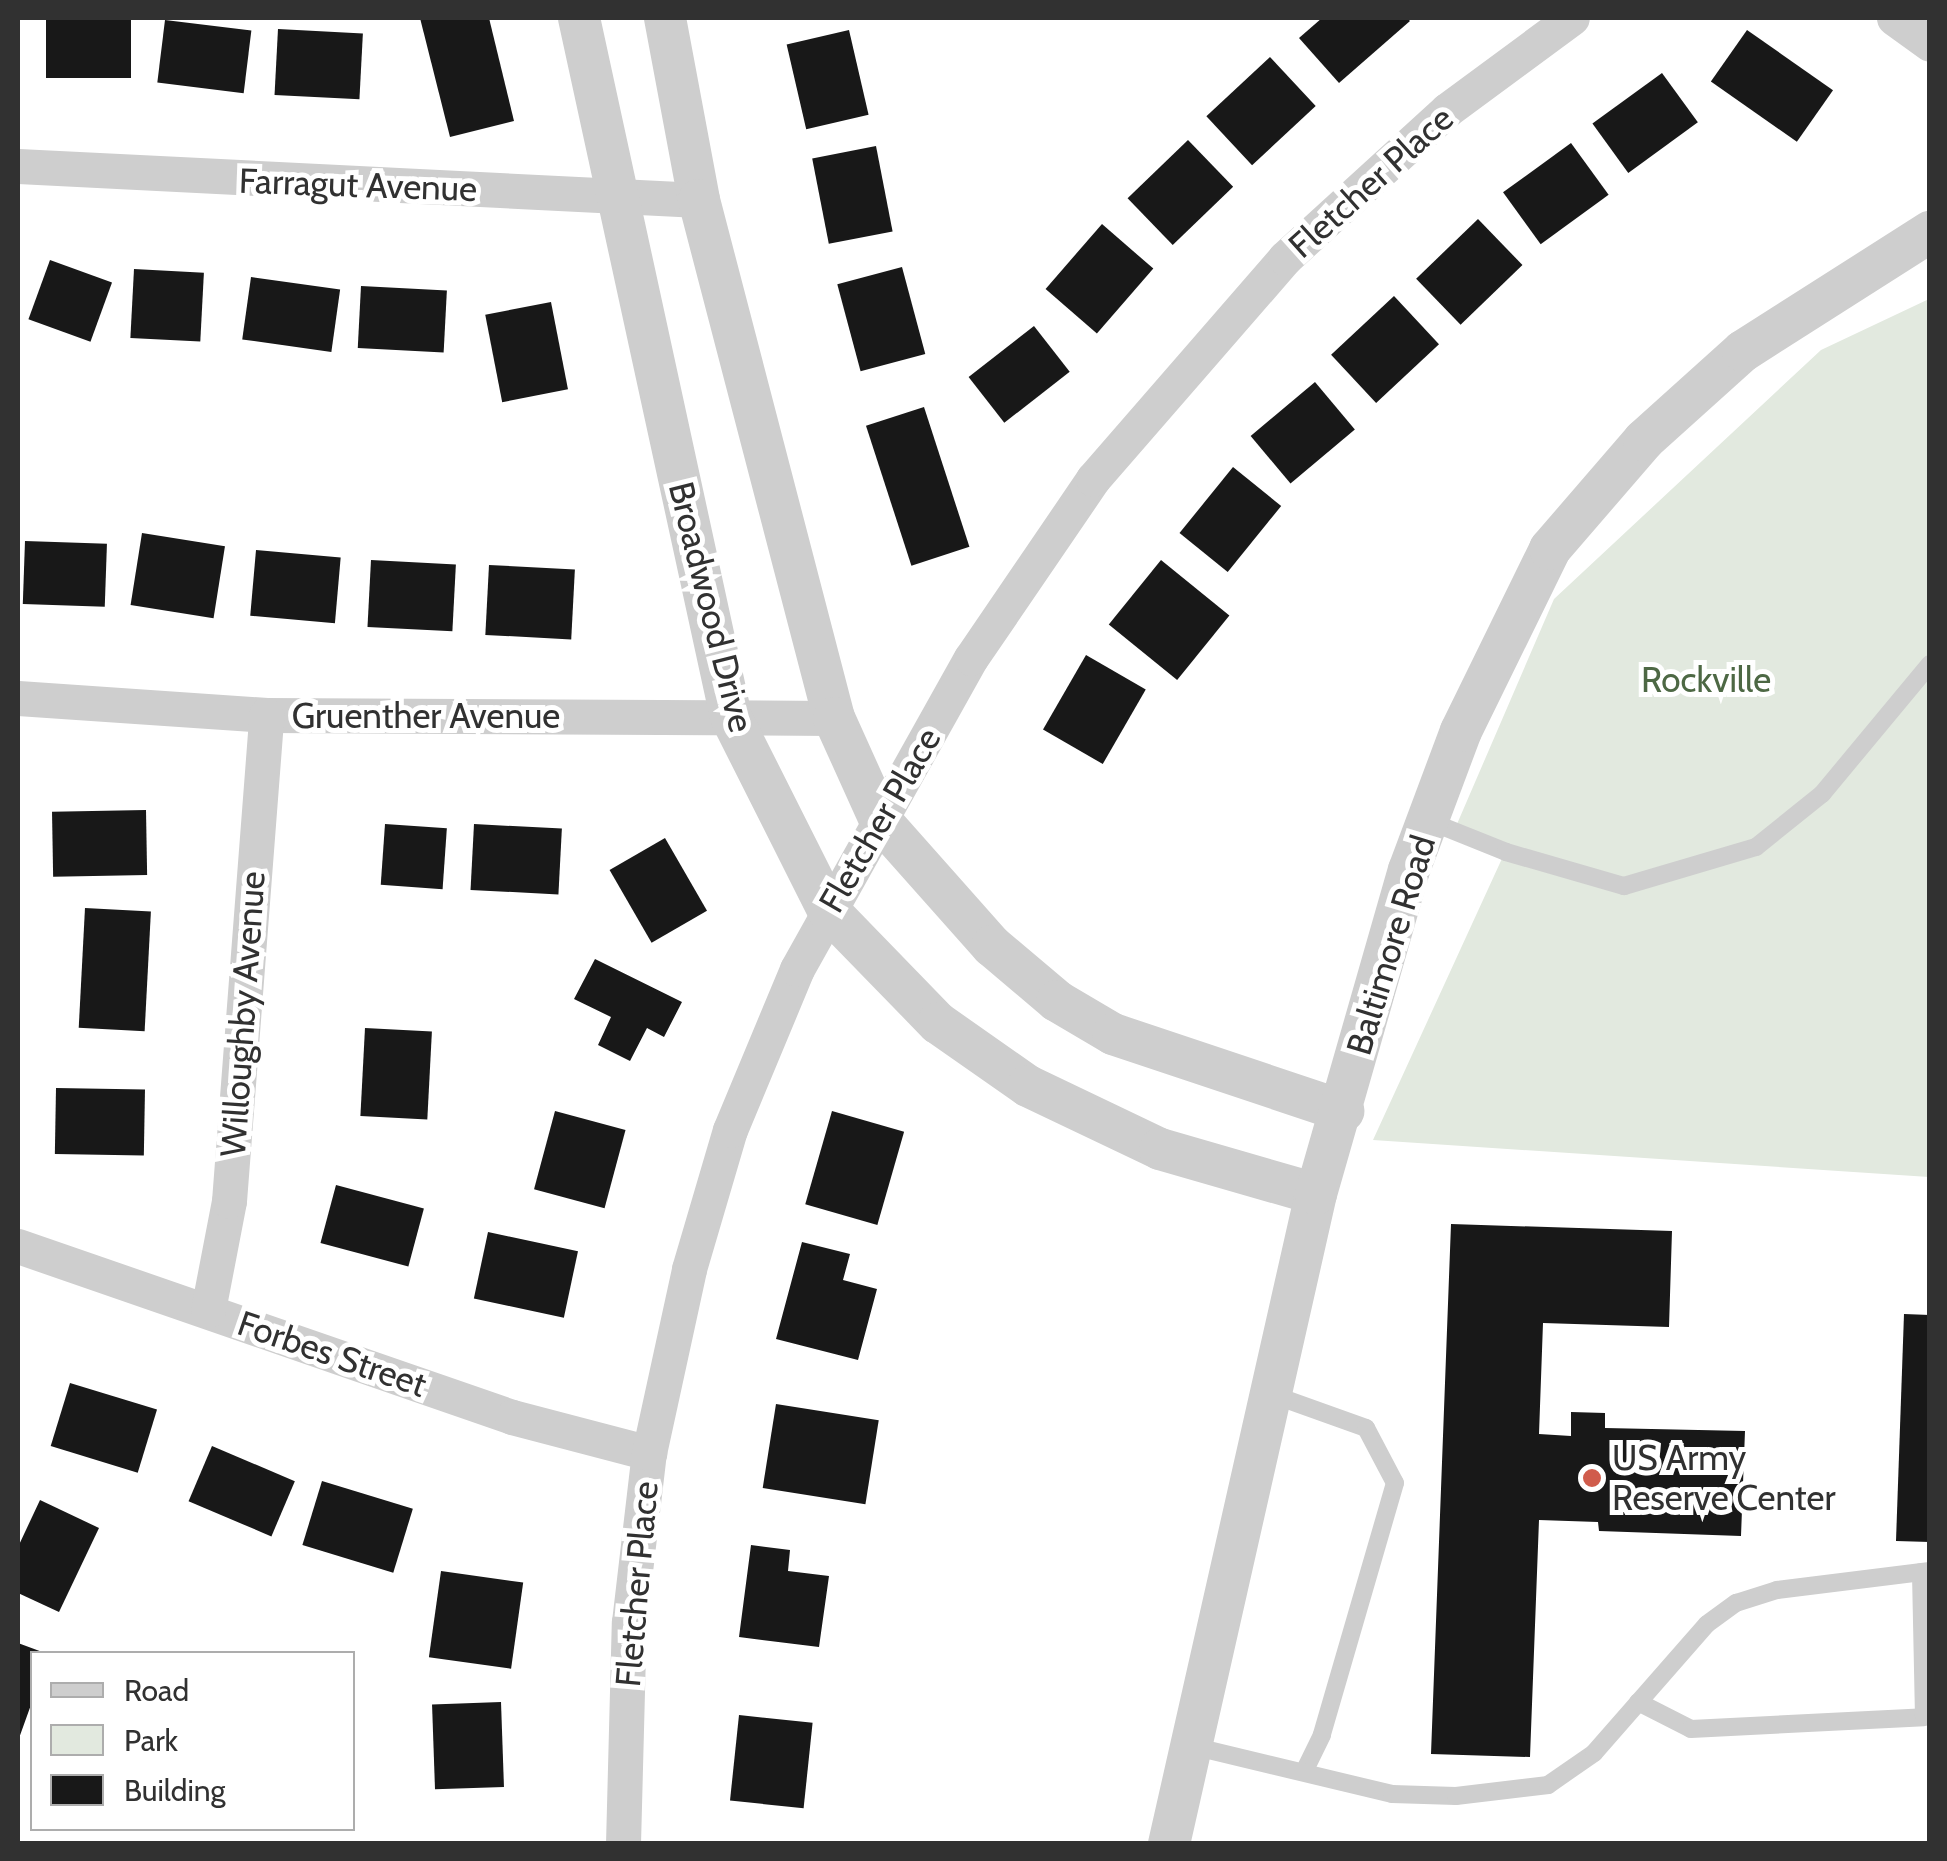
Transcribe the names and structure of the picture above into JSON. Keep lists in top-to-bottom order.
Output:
{
  "streets": {
    "street": [
      "Fletcher Place",
      "Farragut Avenue",
      "Broadwood Drive",
      "Gruenther Avenue",
      "Baltimore Road",
      "Willoughby Avenue",
      "Forbes Street"
    ]
  },
  "crossings": [
    ["Fletcher Place", "Broadwood Drive"],
    ["Fletcher Place", "Forbes Street"],
    ["Farragut Avenue", "Broadwood Drive"],
    ["Broadwood Drive", "Gruenther Avenue"],
    ["Broadwood Drive", "Baltimore Road"],
    ["Gruenther Avenue", "Willoughby Avenue"],
    ["Willoughby Avenue", "Forbes Street"]
  ],
  "parks": ["Rockville"],
  "places": ["US Army Reserve Center"],
  "legend": ["Road", "Park", "Building"]
}
